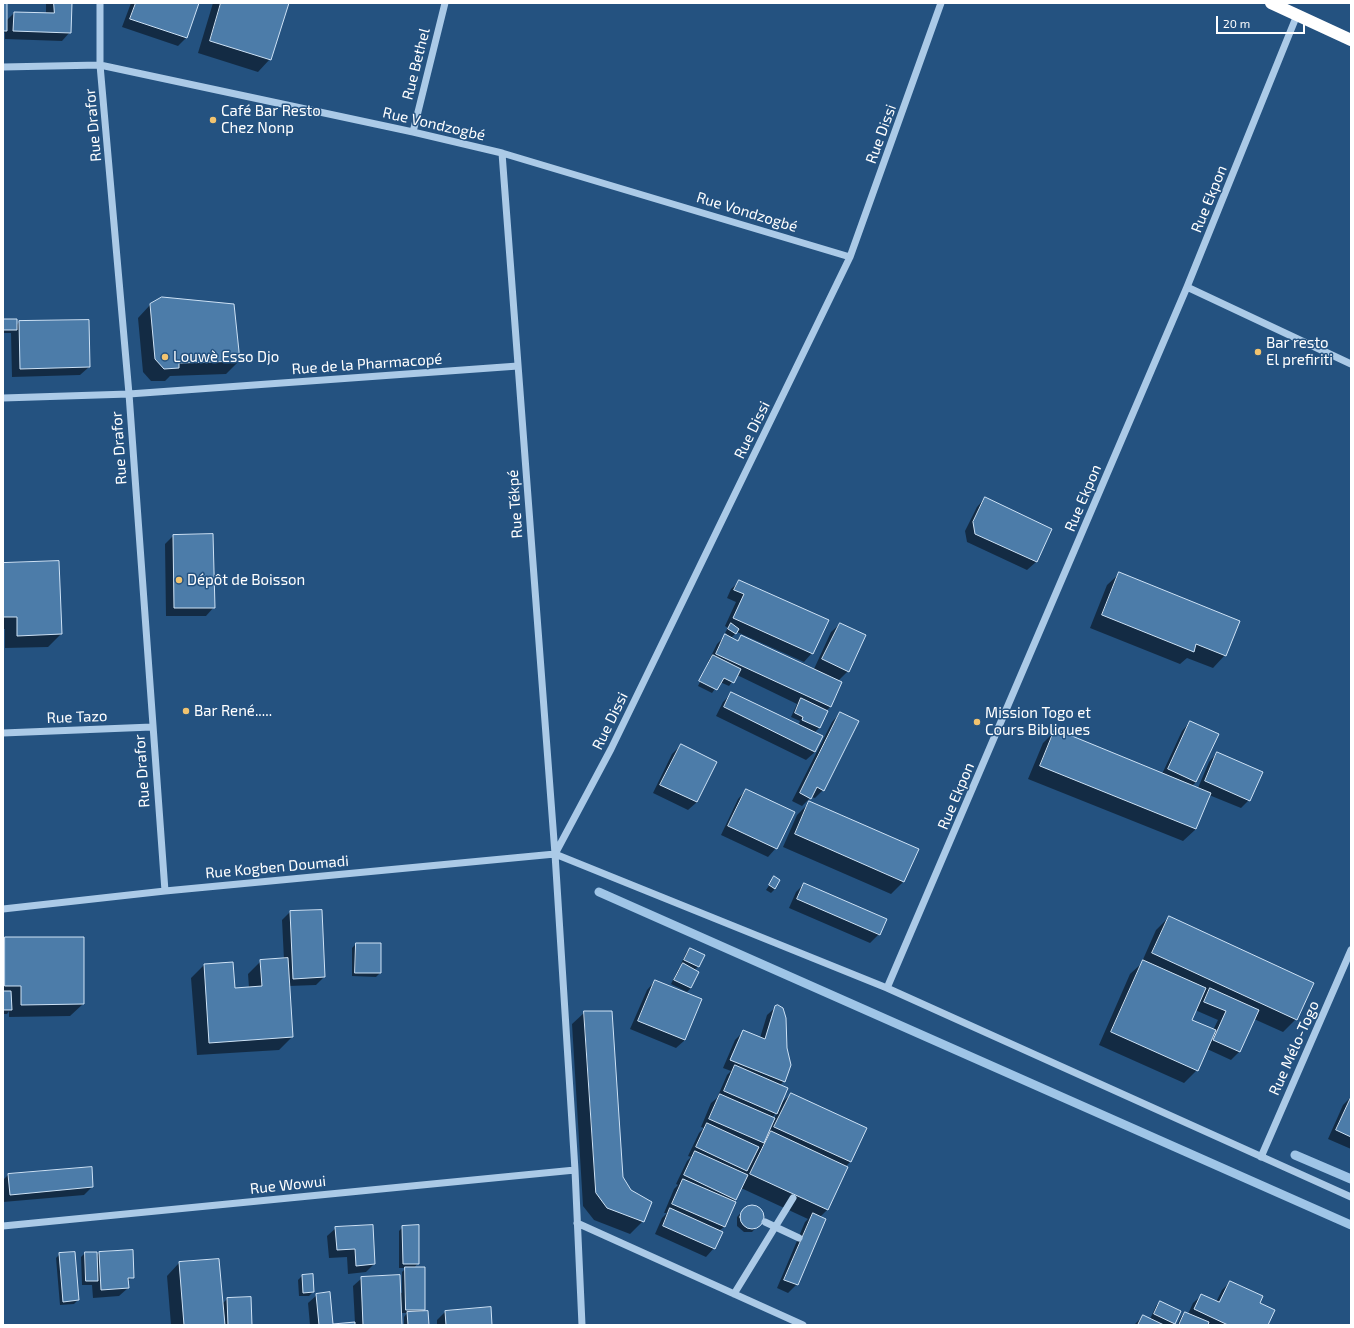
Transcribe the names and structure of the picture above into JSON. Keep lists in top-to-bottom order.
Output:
{
  "streets": {
    "street": [
      "Rue Bethel",
      "Rue Vondzogbé",
      "Rue Drafor",
      "Rue Dissi",
      "Rue Ekpon",
      "Rue de la Pharmacopé",
      "Rue Tékpé",
      "Rue Tazo",
      "Rue Kogben Doumadi",
      "Rue Mélo-Togo",
      "Rue Wowui"
    ]
  },
  "crossings": [
    ["Rue Bethel", "Rue Vondzogbé"],
    ["Rue Vondzogbé", "Rue Drafor"],
    ["Rue Vondzogbé", "Rue Dissi"],
    ["Rue Vondzogbé", "Rue Tékpé"],
    ["Rue Drafor", "Rue de la Pharmacopé"],
    ["Rue Drafor", "Rue Tazo"],
    ["Rue Drafor", "Rue Kogben Doumadi"],
    ["Rue Dissi", "Rue Tékpé"],
    ["Rue Dissi", "Rue Kogben Doumadi"],
    ["Rue de la Pharmacopé", "Rue Tékpé"],
    ["Rue Tékpé", "Rue Kogben Doumadi"],
    ["Rue Tékpé", "Rue Wowui"]
  ],
  "places": [
    "Café Bar Resto Chez Nonp",
    "Bar resto El prefiriti",
    "Louwè Esso Djo",
    "Dépôt de Boisson",
    "Bar René.....",
    "Mission Togo et Cours Bibliques"
  ],
  "scale_bar": "20 m"
}
